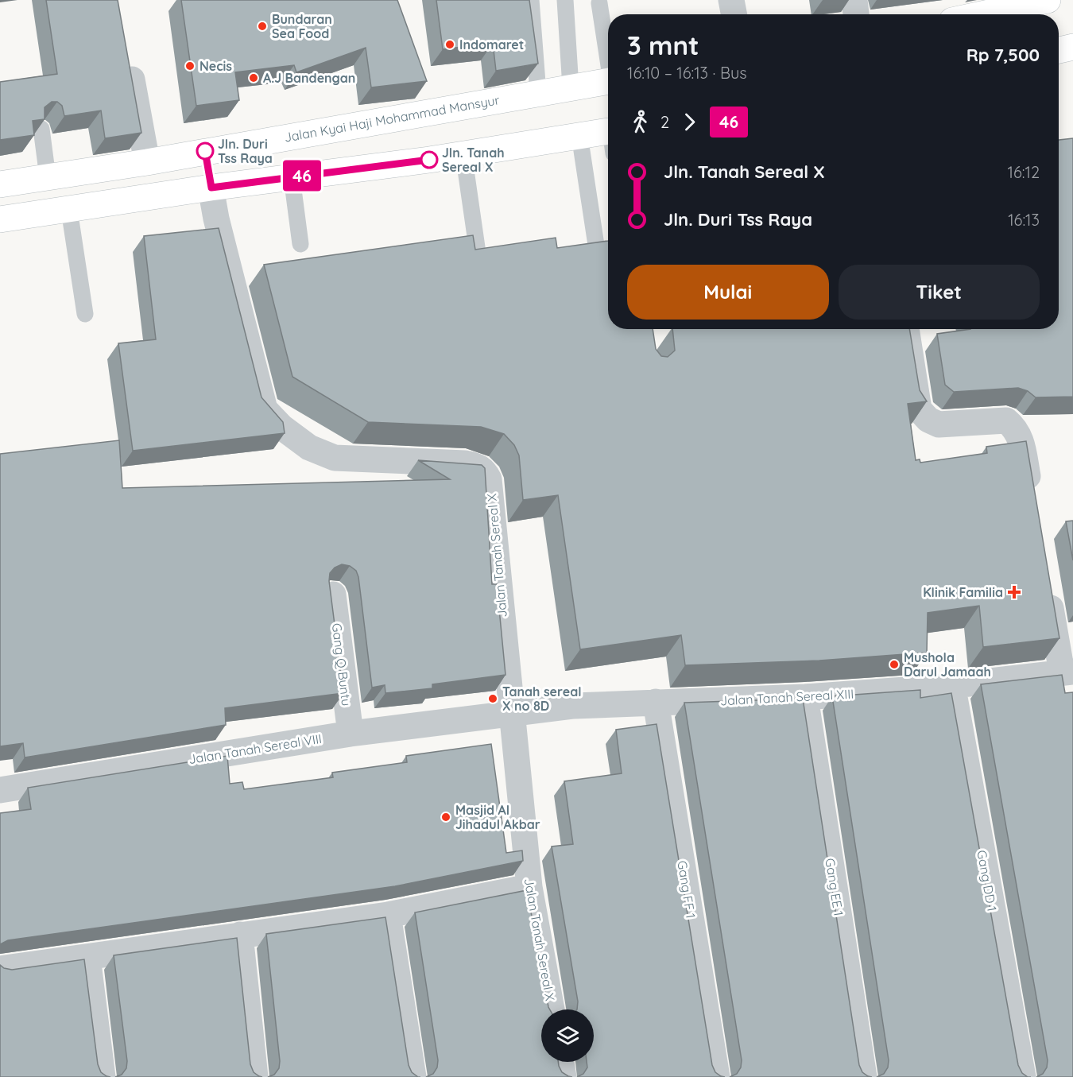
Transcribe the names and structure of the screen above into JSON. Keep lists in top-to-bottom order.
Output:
{
  "streets": {
    "main road": ["Jalan Kyai Haji Mohammad Mansyur"],
    "street": [
      "Jalan Tanah Sereal X",
      "Gang Q Buntu",
      "Jalan Tanah Sereal XIII",
      "Jalan Tanah Sereal VIII",
      "Gang DD 1",
      "Gang EE 1",
      "Gang FF 1"
    ]
  },
  "crossings": [
    ["Jalan Tanah Sereal X", "Jalan Tanah Sereal XIII"],
    ["Jalan Tanah Sereal X", "Jalan Tanah Sereal VIII"],
    ["Gang Q Buntu", "Jalan Tanah Sereal VIII"],
    ["Jalan Tanah Sereal XIII", "Jalan Tanah Sereal VIII"],
    ["Jalan Tanah Sereal XIII", "Gang DD 1"],
    ["Jalan Tanah Sereal XIII", "Gang EE 1"],
    ["Jalan Tanah Sereal XIII", "Gang FF 1"]
  ],
  "places": {
    "other": [
      "Bundaran Sea Food",
      "Indomaret",
      "Necis",
      "A.J Bandengan",
      "Jln. Duri Tss Raya",
      "Jln. Tanah Sereal X",
      "Mushola Darul Jamaah",
      "Tanah sereal X no 8D",
      "Masjid Al Jihadul Akbar"
    ],
    "health": ["Klinik Familia"]
  },
  "lines": ["bus line 46"],
  "page": {
    "on_map": "46",
    "heading": ["3 mnt", "16:10 – 16:13 · Bus", "Rp 7,500"],
    "legs": ["2", "46"],
    "list": [
      {
        "name": "Jln. Tanah Sereal X",
        "value": "16:12"
      },
      {
        "name": "Jln. Duri Tss Raya",
        "value": "16:13"
      }
    ],
    "buttons": ["Mulai", "Tiket"]
  }
}
